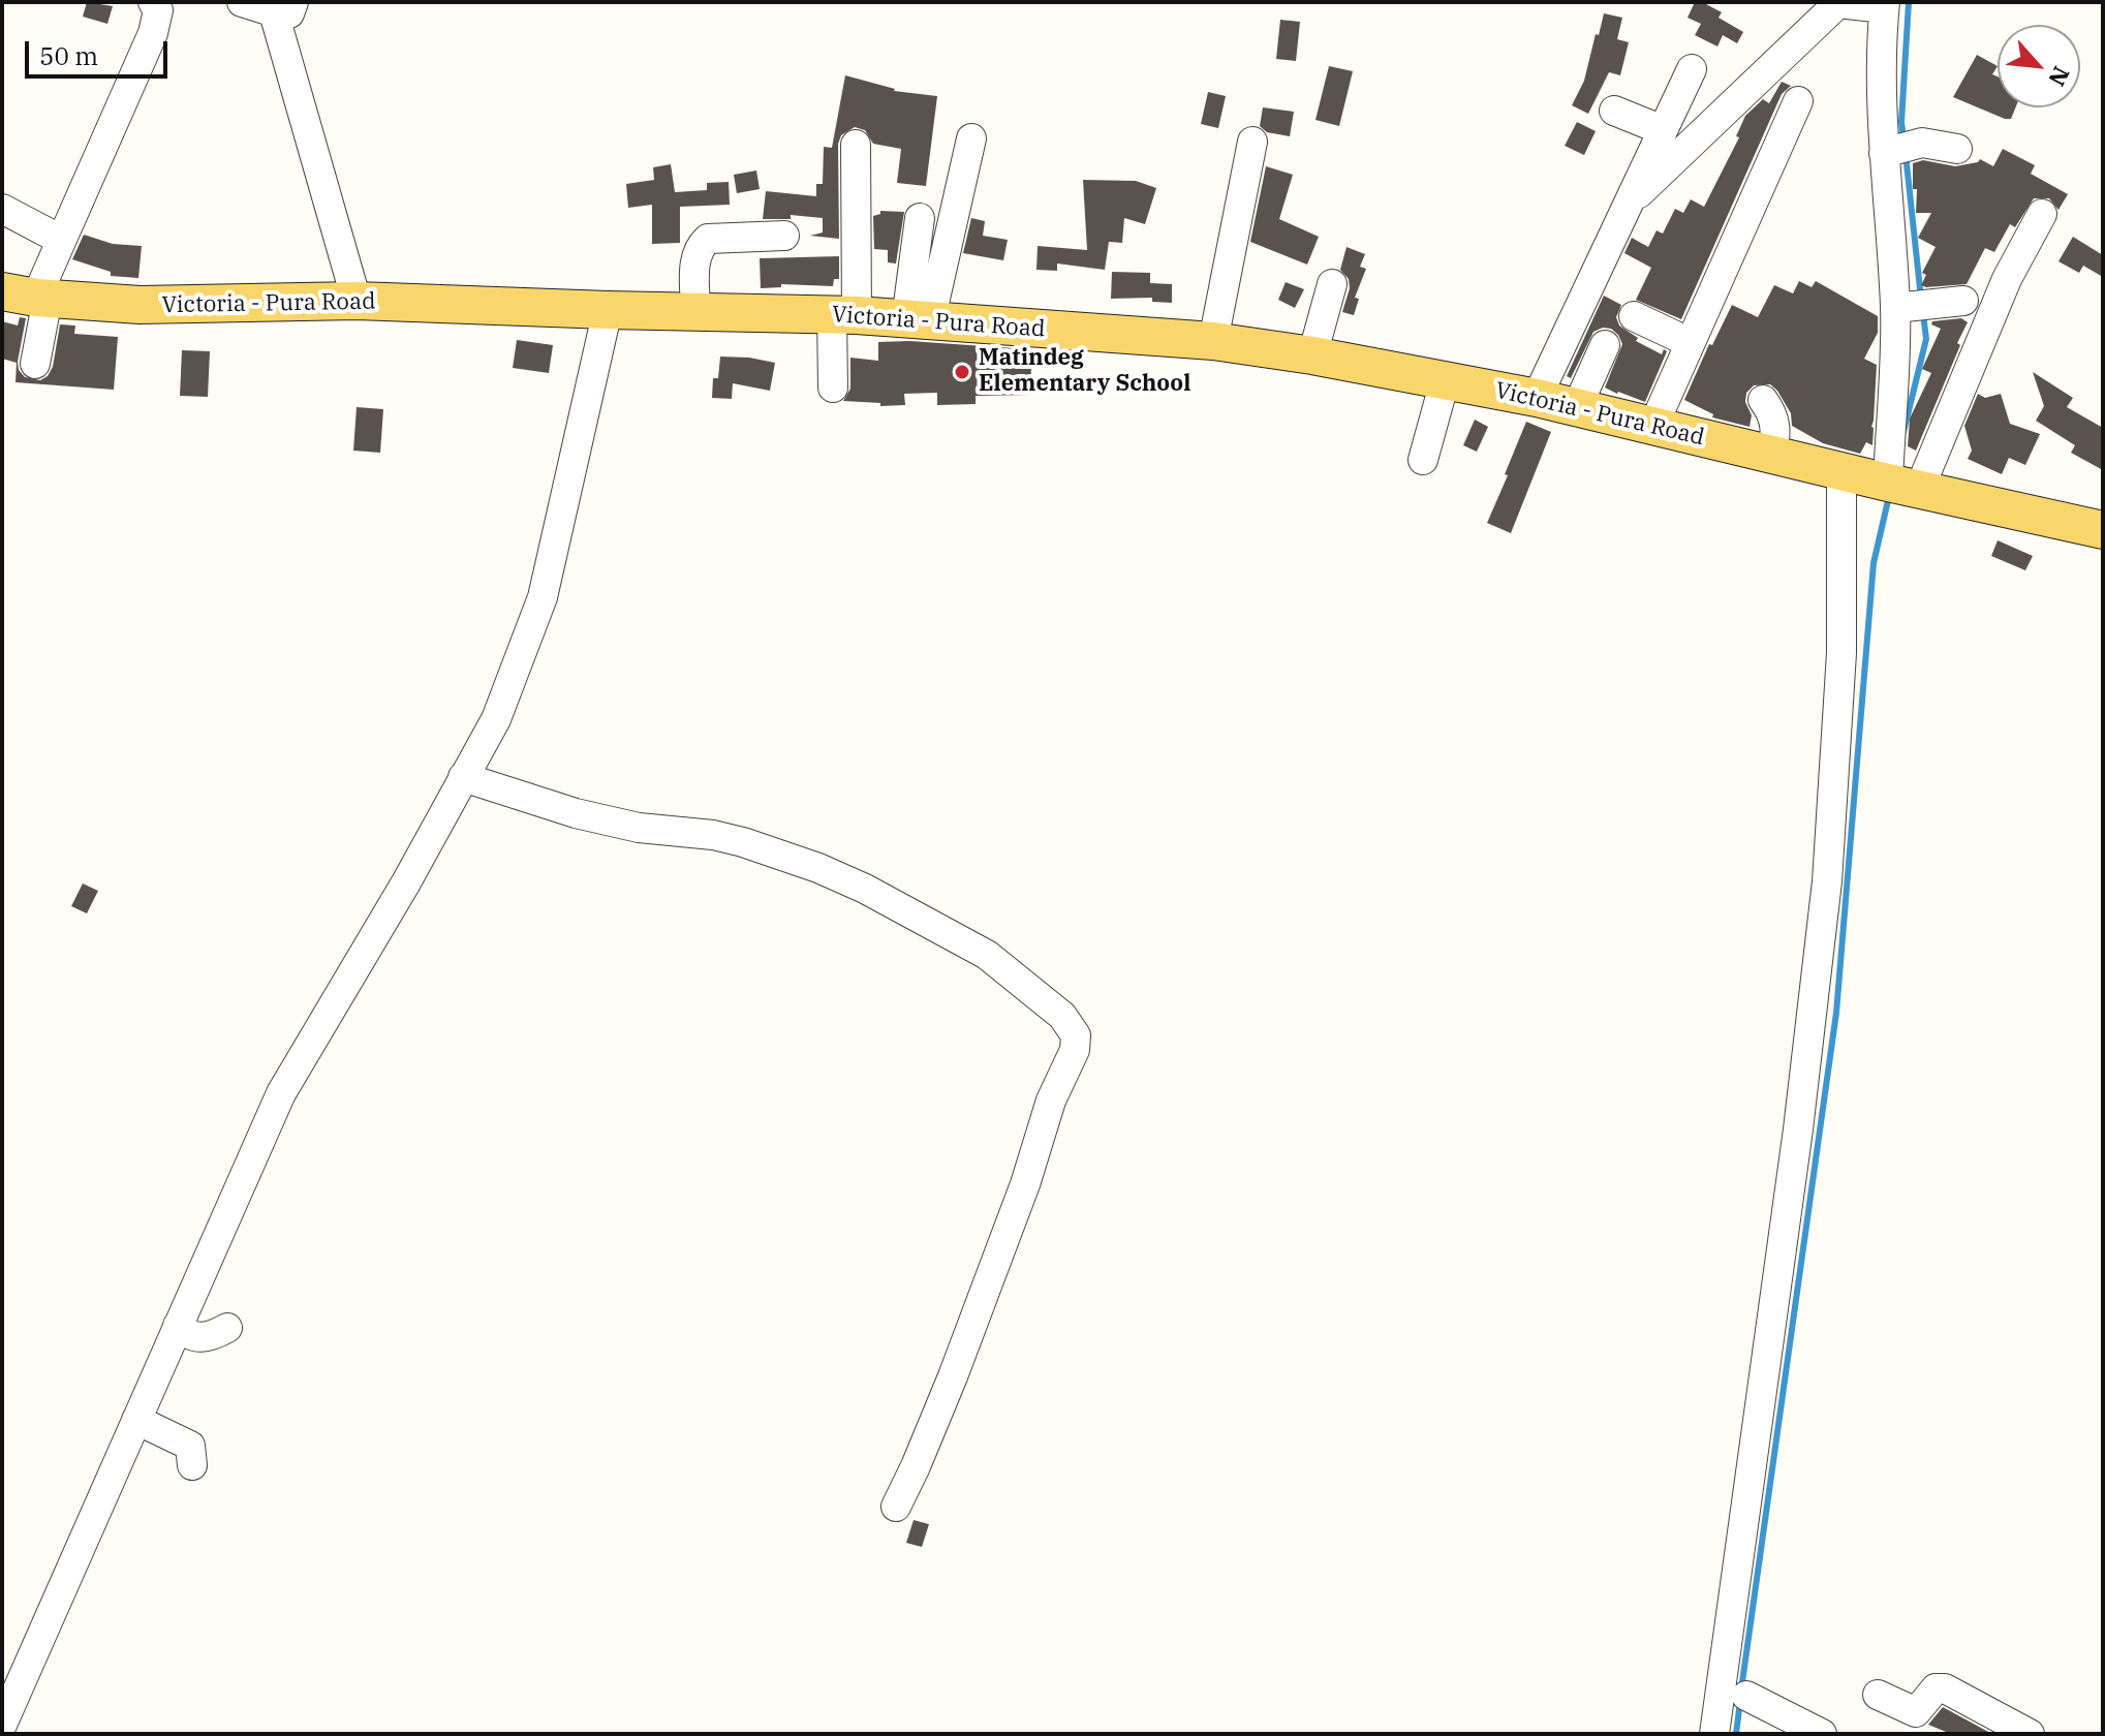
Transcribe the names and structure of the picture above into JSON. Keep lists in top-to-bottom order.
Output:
{
  "streets": {
    "main road": ["Victoria - Pura Road"]
  },
  "places": ["Matindeg Elementary School"],
  "scale_bar": "50 m",
  "north": "bottom right"
}
